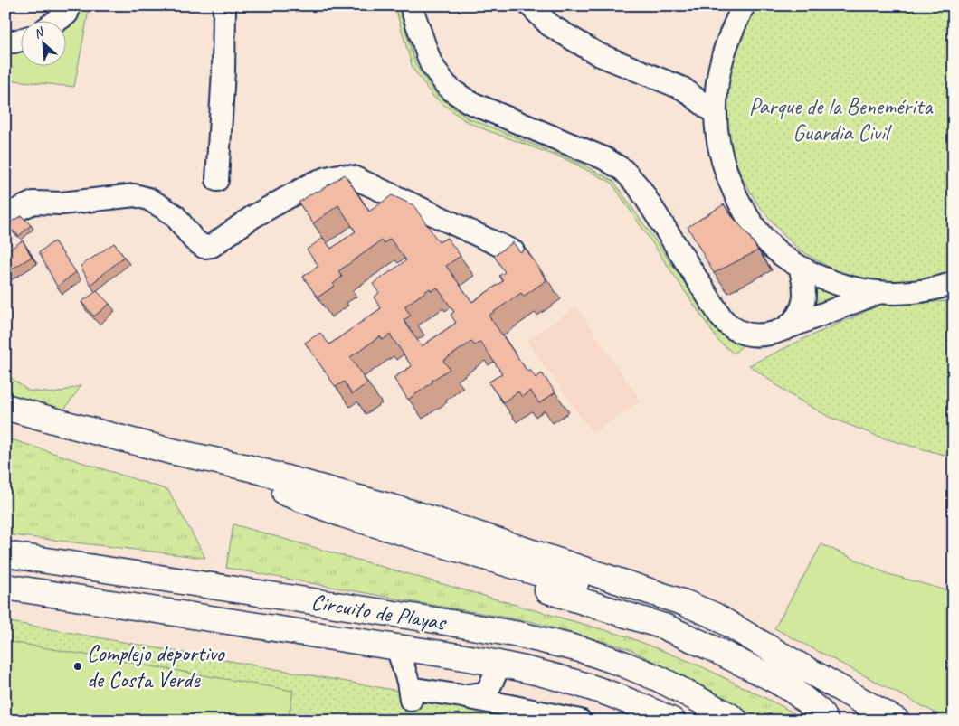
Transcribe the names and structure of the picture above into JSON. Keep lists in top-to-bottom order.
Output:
{
  "streets": {
    "main road": ["Circuito de Playas"]
  },
  "parks": ["Parque de la Benemérita Guardia Civil"],
  "places": ["Complejo deportivo de Costa Verde"],
  "north": "top left"
}
